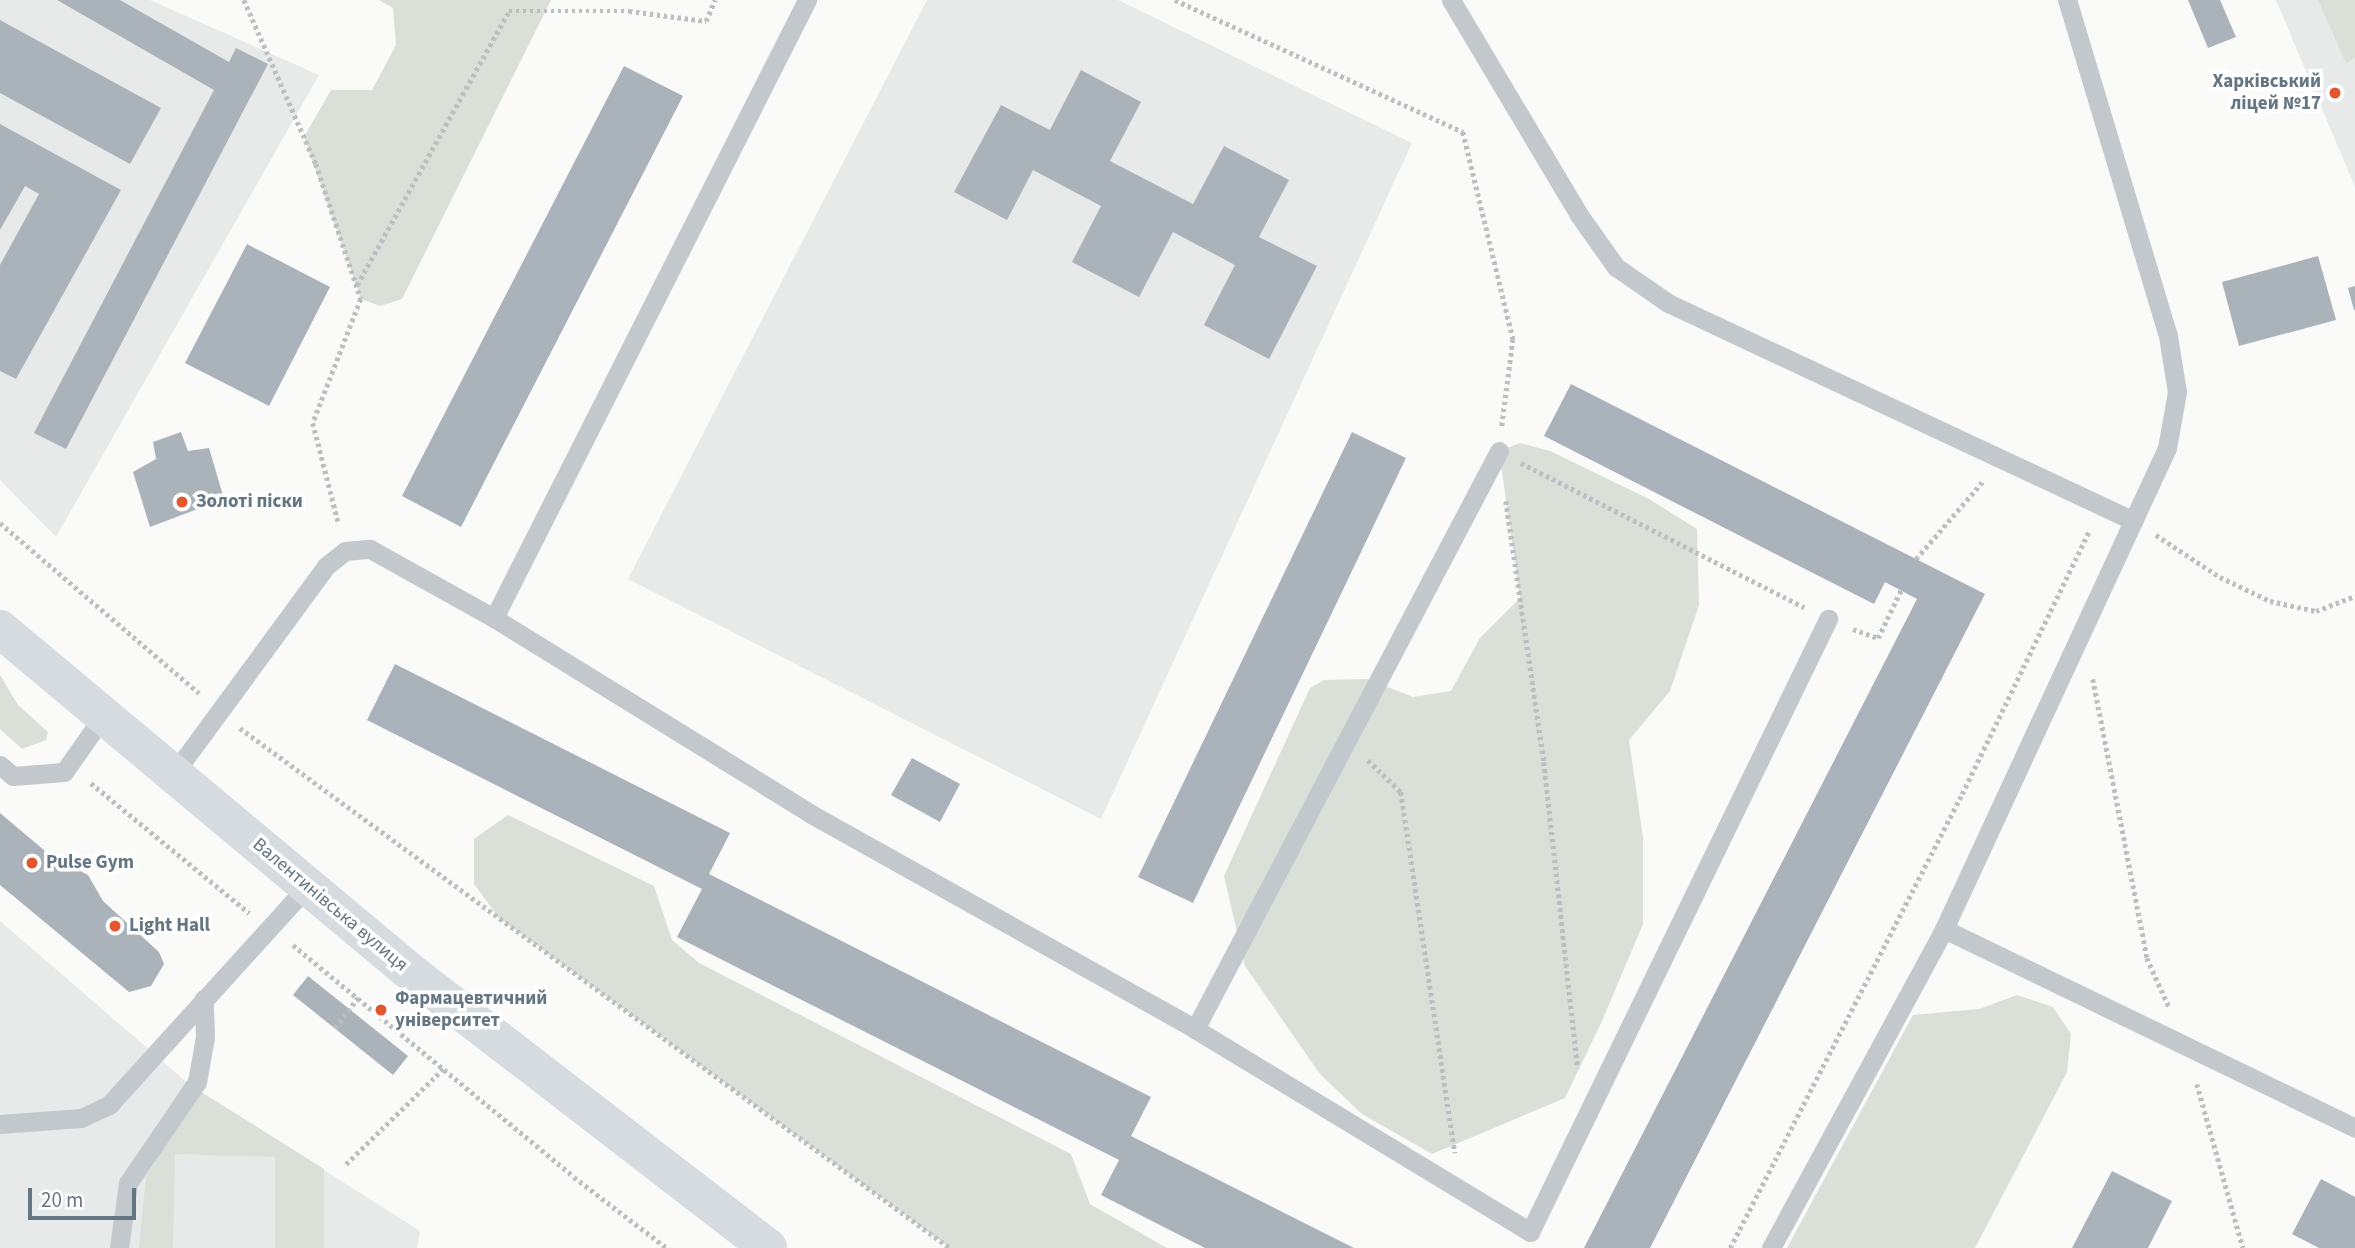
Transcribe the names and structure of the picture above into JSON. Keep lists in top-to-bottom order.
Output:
{
  "streets": {
    "street": ["Валентинівська вулиця"]
  },
  "places": [
    "Харківський ліцей №17",
    "Золоті піски",
    "Pulse Gym",
    "Light Hall",
    "Фармацевтичний університет"
  ],
  "scale_bar": "20 m"
}
